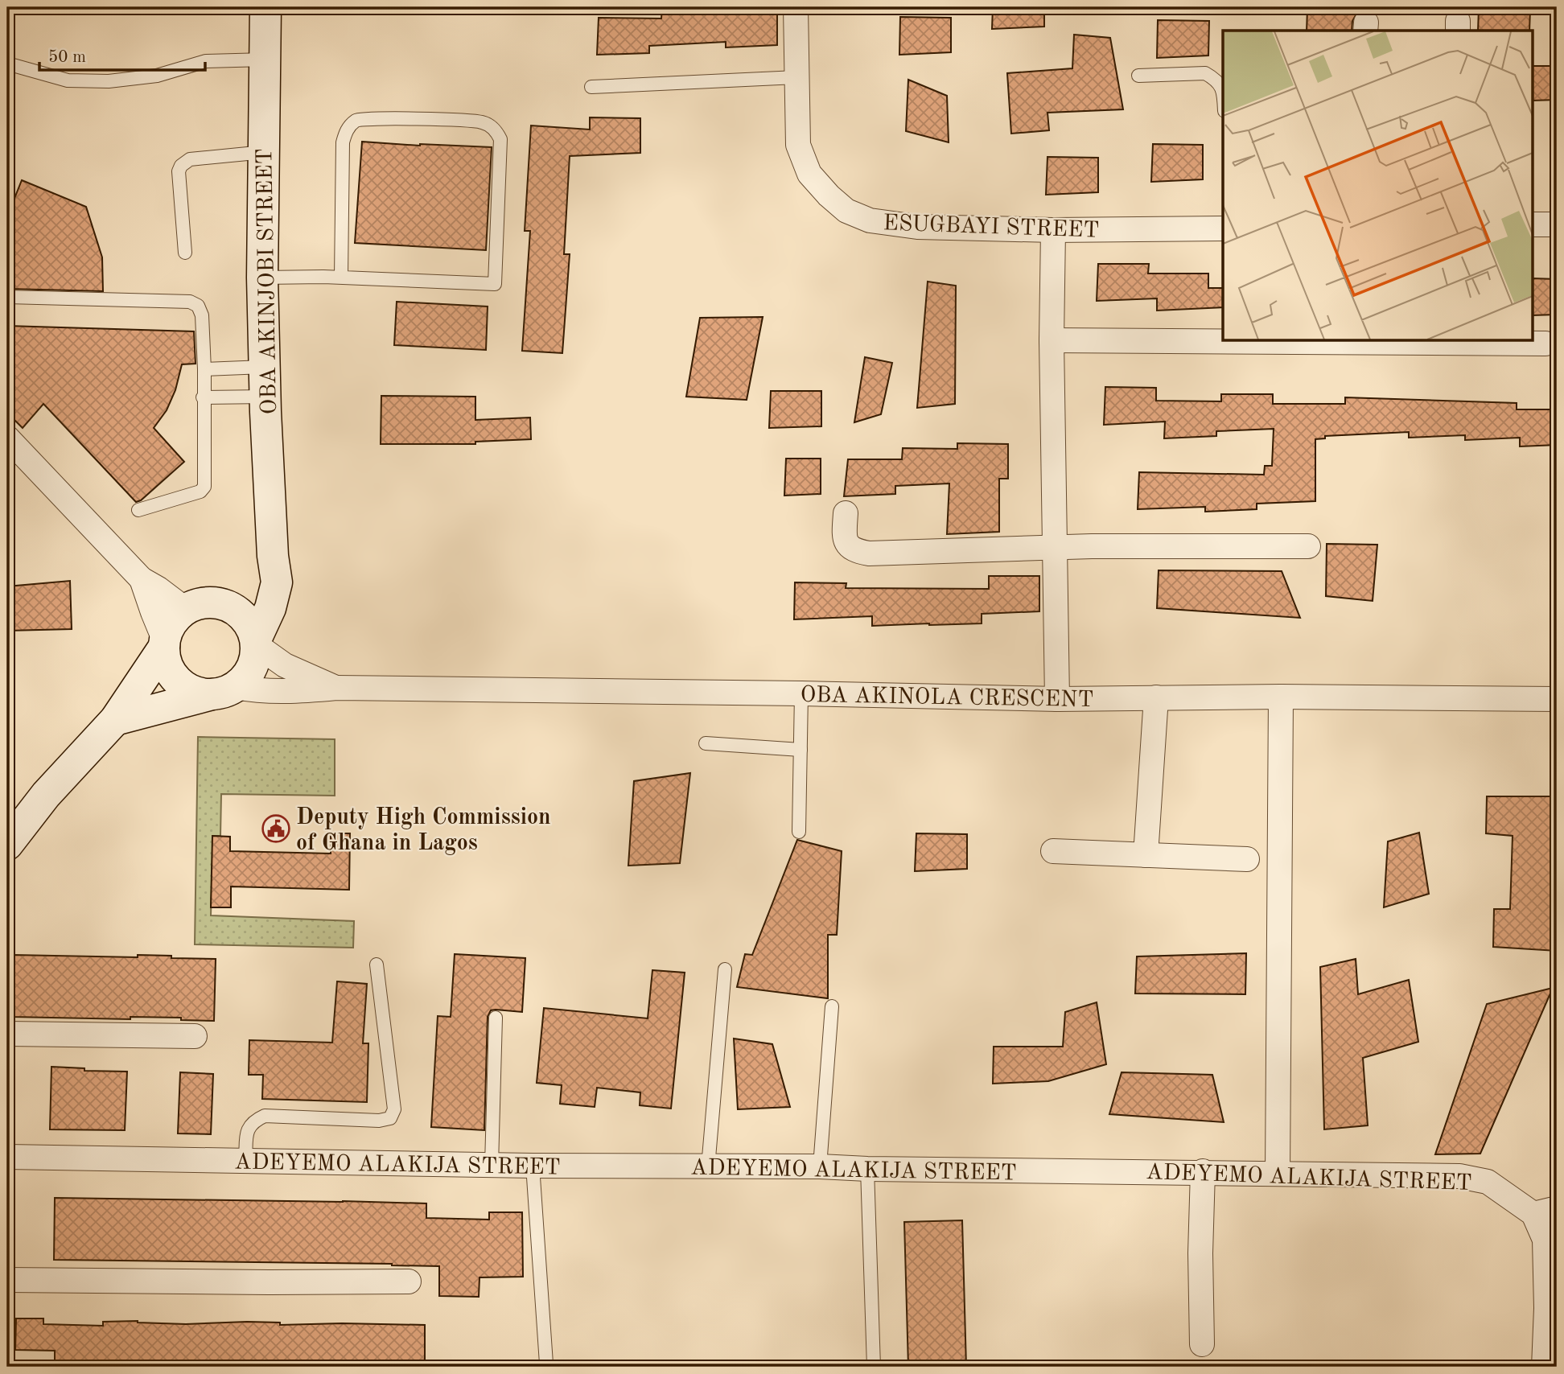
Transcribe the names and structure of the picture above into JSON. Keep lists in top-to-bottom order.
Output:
{
  "streets": {
    "street": [
      "ESUGBAYI STREET",
      "OBA AKINJOBI STREET",
      "OBA AKINOLA CRESCENT",
      "ADEYEMO ALAKIJA STREET"
    ]
  },
  "crossings": [
    ["OBA AKINJOBI STREET", "OBA AKINOLA CRESCENT"]
  ],
  "places": {
    "public building": ["Deputy High Commission of Ghana in Lagos"]
  },
  "scale_bar": "50 m"
}
